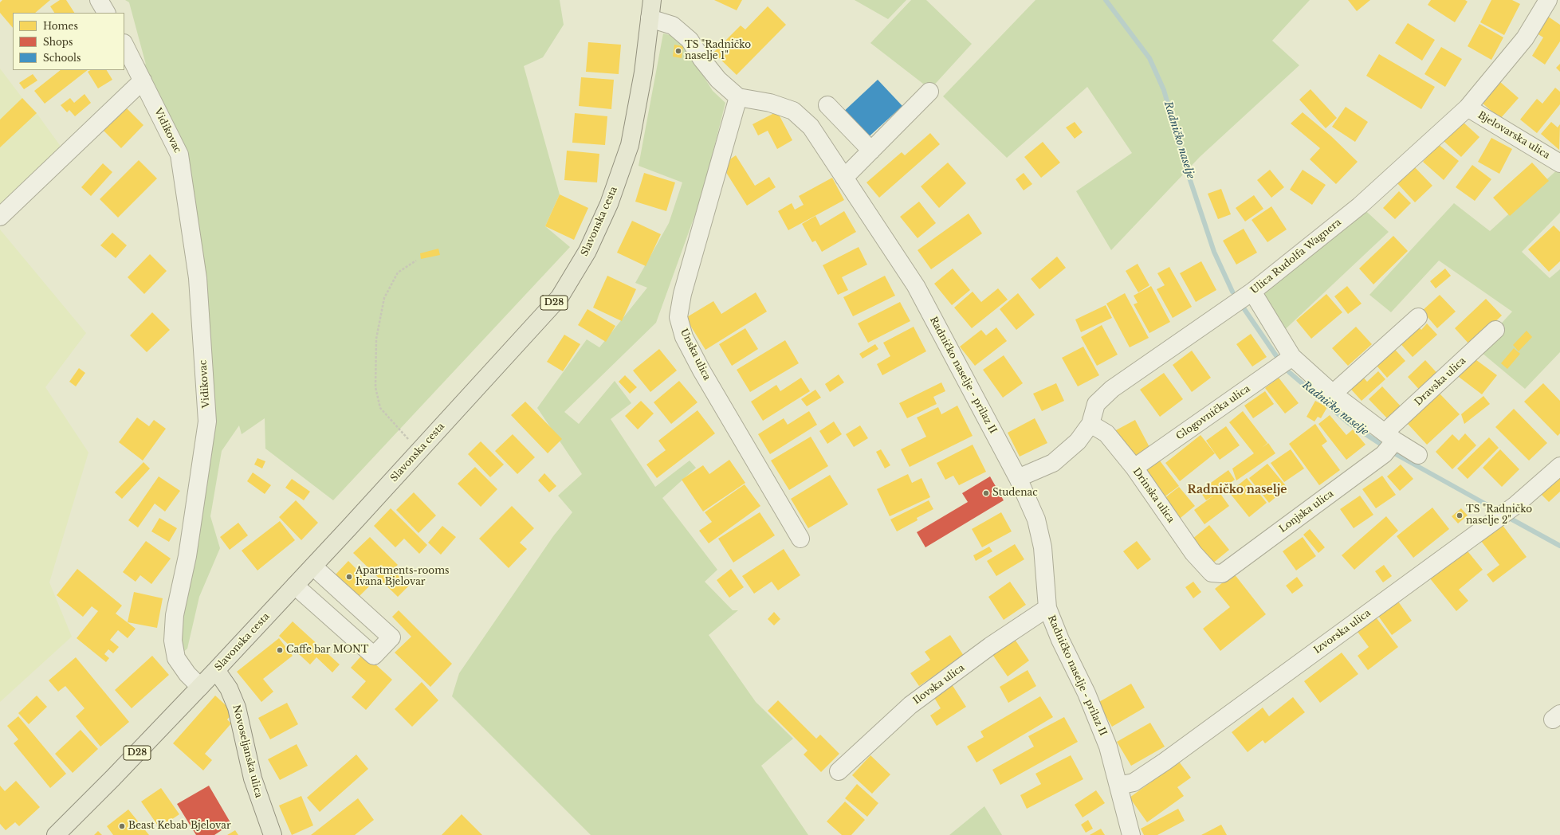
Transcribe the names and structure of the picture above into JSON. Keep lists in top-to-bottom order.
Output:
{
  "streets": {
    "main road": ["Slavonska cesta", "D28", "Novoseljanska ulica"],
    "street": [
      "Vidikovac",
      "Bjelovarska ulica",
      "Ulica Rudolfa Wagnera",
      "Unska ulica",
      "Radničko naselje - prilaz II",
      "Dravska ulica",
      "Glogovnička ulica",
      "Drinska ulica",
      "Lonjska ulica",
      "Izvorska ulica",
      "Ilovska ulica"
    ]
  },
  "crossings": [
    ["Vidikovac", "Slavonska cesta"],
    ["Bjelovarska ulica", "Ulica Rudolfa Wagnera"],
    ["Slavonska cesta", "Novoseljanska ulica"],
    ["Ulica Rudolfa Wagnera", "Radničko naselje - prilaz II"],
    ["Ulica Rudolfa Wagnera", "Drinska ulica"],
    ["Unska ulica", "Radničko naselje - prilaz II"],
    ["Radničko naselje - prilaz II", "Izvorska ulica"],
    ["Radničko naselje - prilaz II", "Ilovska ulica"],
    ["Dravska ulica", "Lonjska ulica"],
    ["Glogovnička ulica", "Drinska ulica"],
    ["Drinska ulica", "Lonjska ulica"]
  ],
  "districts": ["Radničko naselje"],
  "water": ["Radničko naselje"],
  "places": [
    "TS \"Radničko naselje 1\"",
    "Studenac",
    "TS \"Radničko naselje 2\"",
    "Apartments-rooms Ivana Bjelovar",
    "Caffe bar MONT",
    "Beast Kebab Bjelovar"
  ],
  "legend": ["Homes", "Shops", "Schools"]
}
